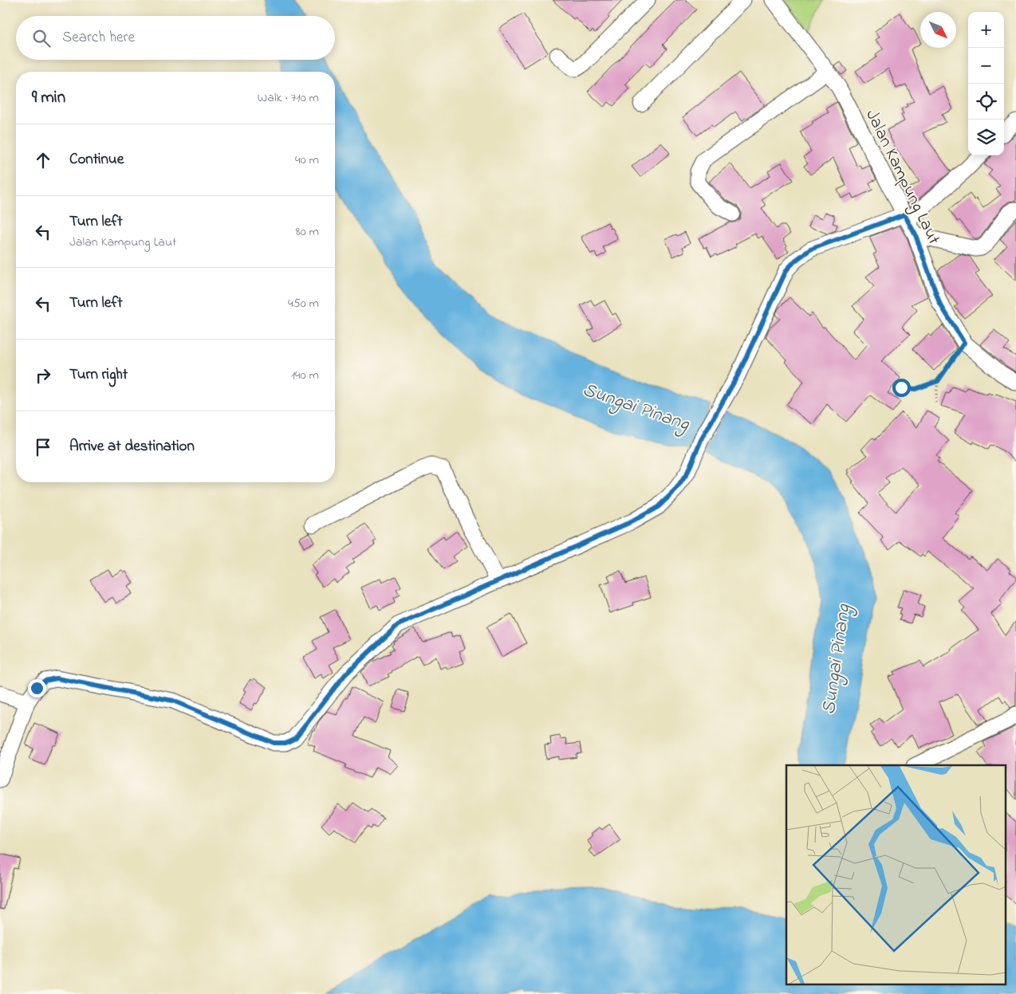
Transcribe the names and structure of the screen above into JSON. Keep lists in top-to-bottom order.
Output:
{
  "streets": {
    "street": ["Jalan Kampung Laut"]
  },
  "water": ["Sungai Pinang"],
  "north": "bottom right",
  "page": {
    "map_buttons": ["+", "−"],
    "search": "Search here",
    "heading": ["9 min", "Walk · 710 m"],
    "list": [
      ["Continue", "40 m"],
      ["Turn left", "Jalan Kampung Laut", "80 m"],
      ["Turn left", "450 m"],
      ["Turn right", "140 m"],
      "Arrive at destination"
    ]
  }
}
